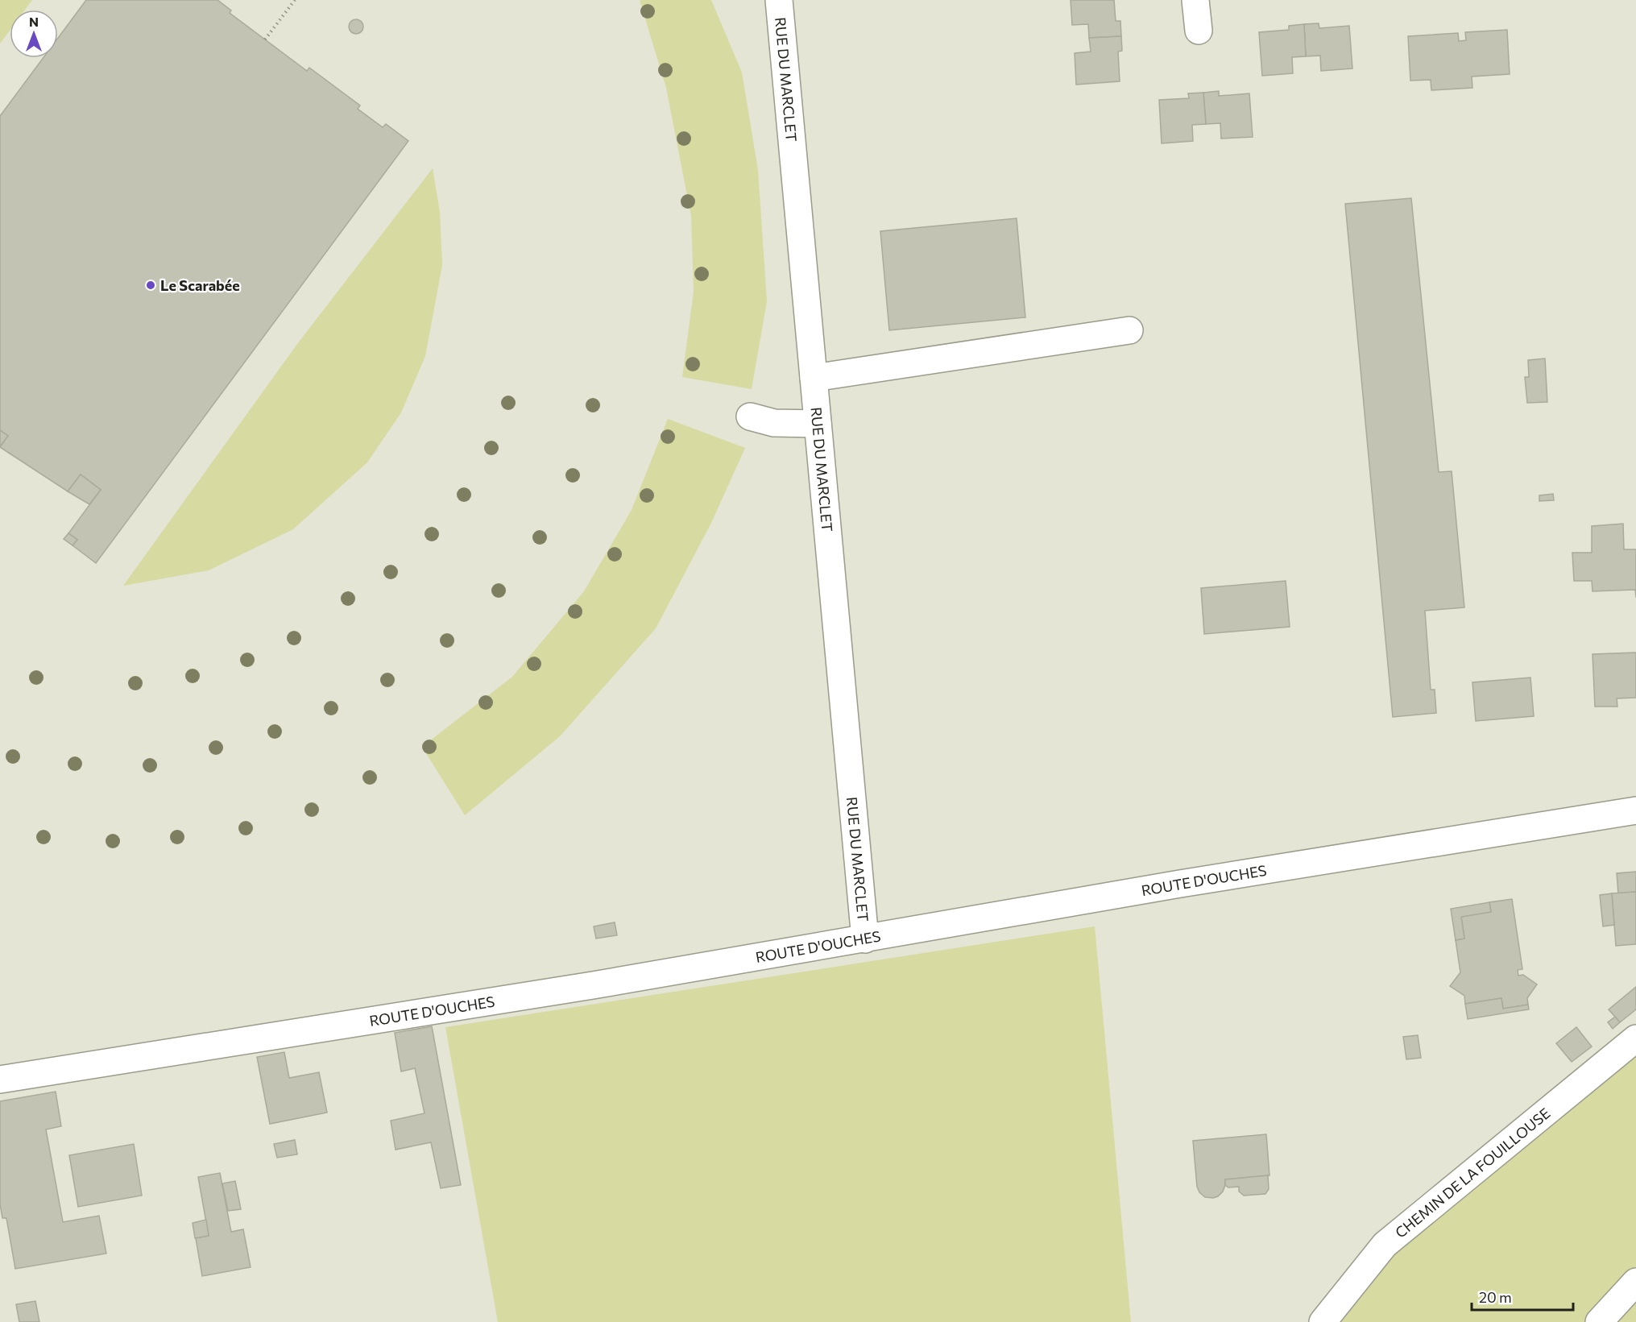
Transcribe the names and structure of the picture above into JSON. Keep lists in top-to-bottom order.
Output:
{
  "streets": {
    "street": ["RUE DU MARCLET", "ROUTE D'OUCHES", "CHEMIN DE LA FOUILLOUSE"]
  },
  "crossings": [
    ["RUE DU MARCLET", "ROUTE D'OUCHES"]
  ],
  "places": ["Le Scarabée"],
  "scale_bar": "20 m",
  "north": "top"
}
